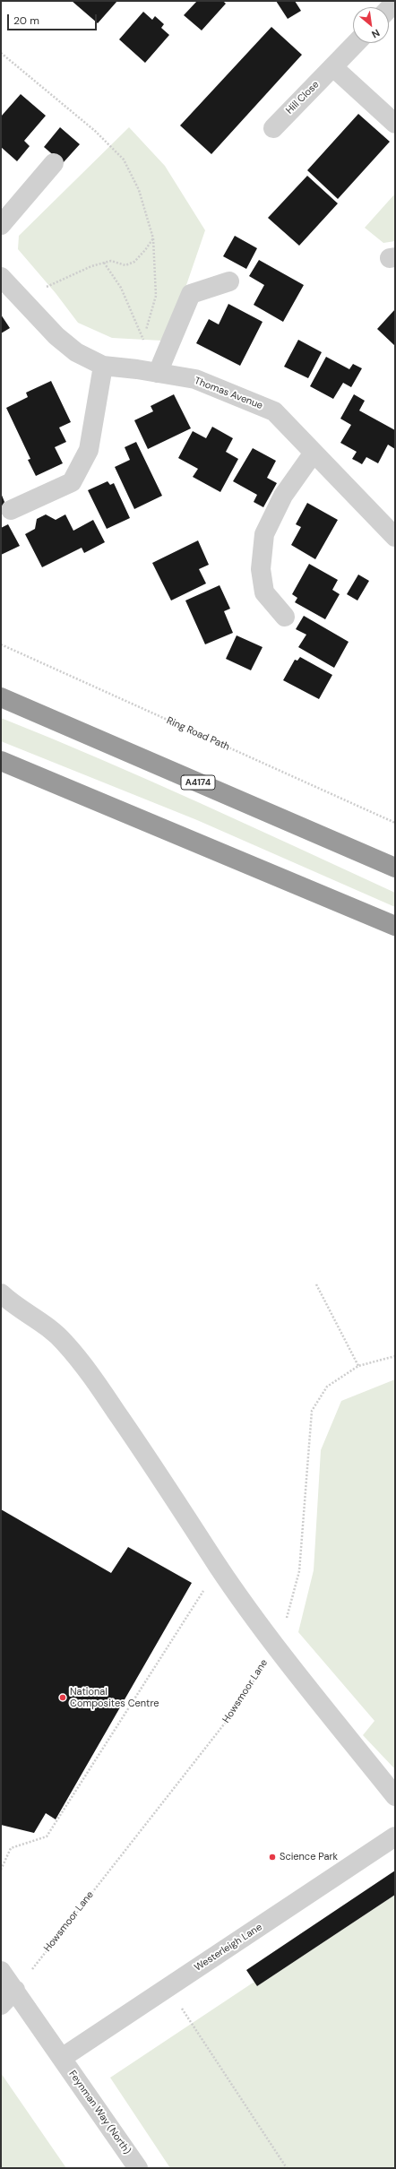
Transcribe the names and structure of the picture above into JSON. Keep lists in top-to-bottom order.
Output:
{
  "streets": {
    "highway": ["A4174"],
    "street": [
      "Hill Close",
      "Thomas Avenue",
      "Westerleigh Lane",
      "Feynman Way (North)"
    ],
    "path": ["Ring Road Path", "Howsmoor Lane"]
  },
  "crossings": [
    ["Howsmoor Lane", "Feynman Way (North)"],
    ["Westerleigh Lane", "Feynman Way (North)"]
  ],
  "places": ["National Composites Centre", "Science Park"],
  "scale_bar": "20 m",
  "north": "bottom right"
}
